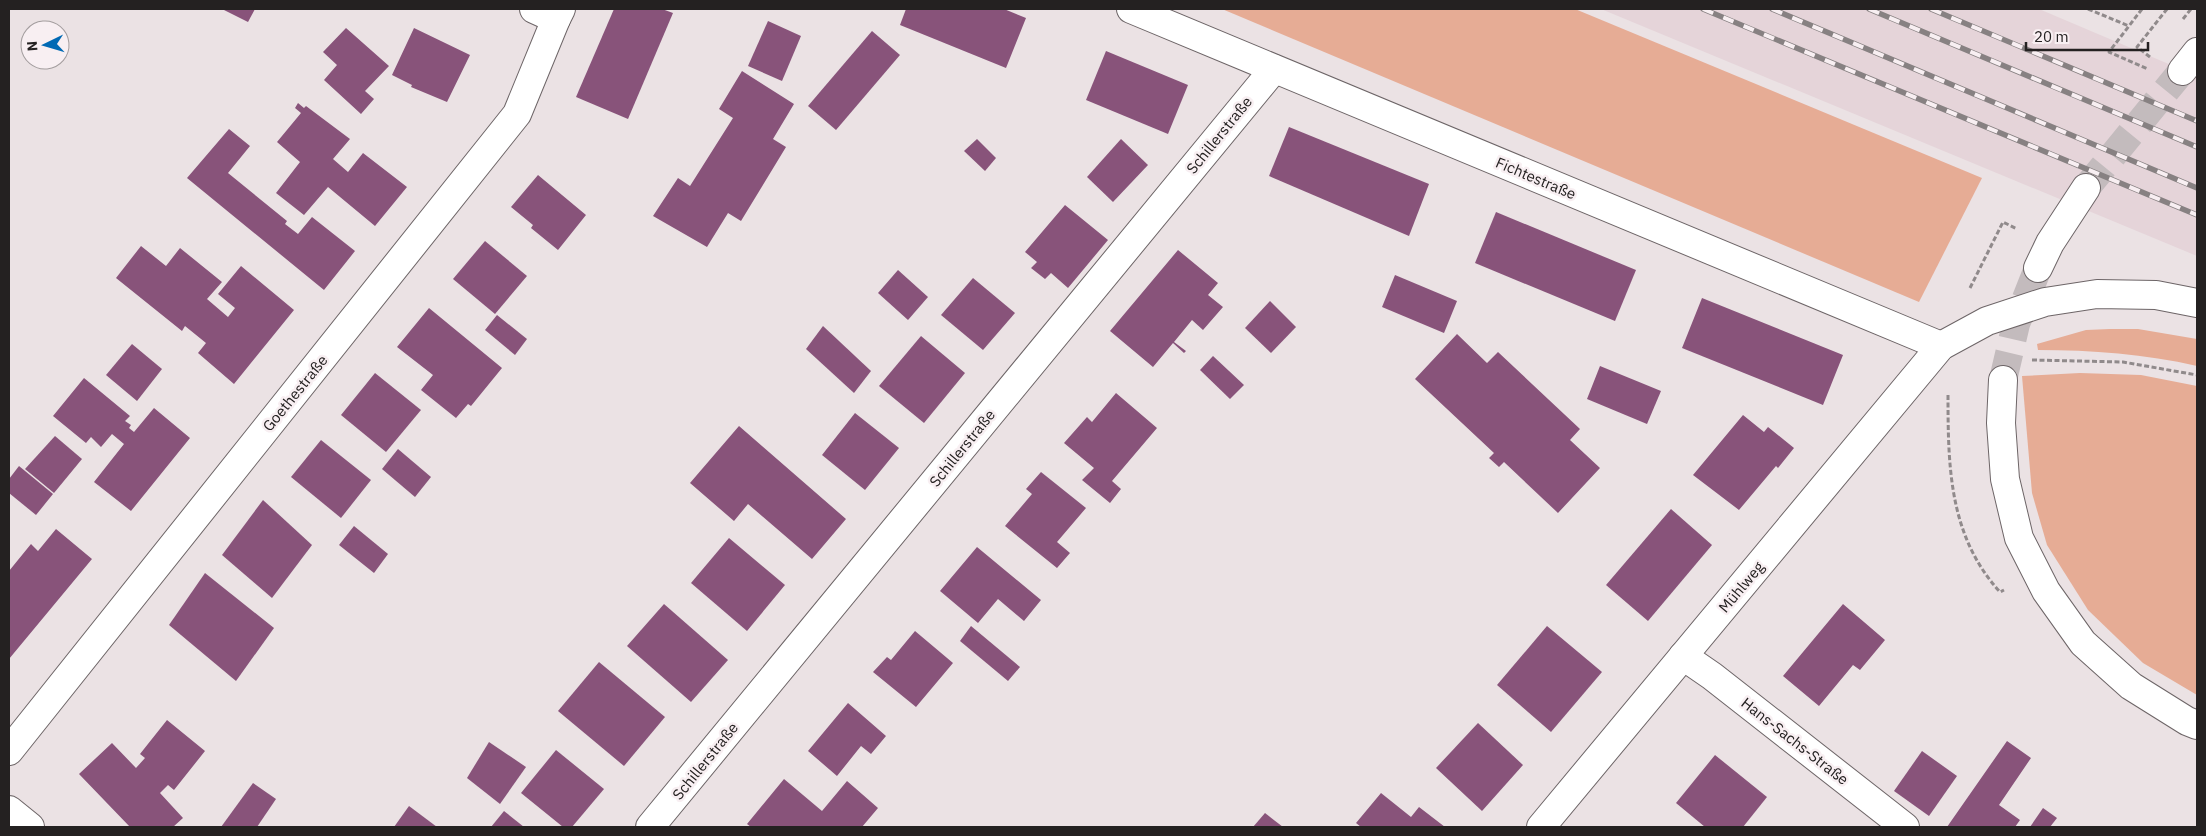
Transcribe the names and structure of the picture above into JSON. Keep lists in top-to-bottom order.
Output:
{
  "streets": {
    "street": [
      "Schillerstraße",
      "Fichtestraße",
      "Goethestraße",
      "Mühlweg",
      "Hans-Sachs-Straße"
    ]
  },
  "crossings": [
    ["Schillerstraße", "Fichtestraße"],
    ["Fichtestraße", "Mühlweg"],
    ["Mühlweg", "Hans-Sachs-Straße"]
  ],
  "scale_bar": "20 m",
  "north": "left"
}
